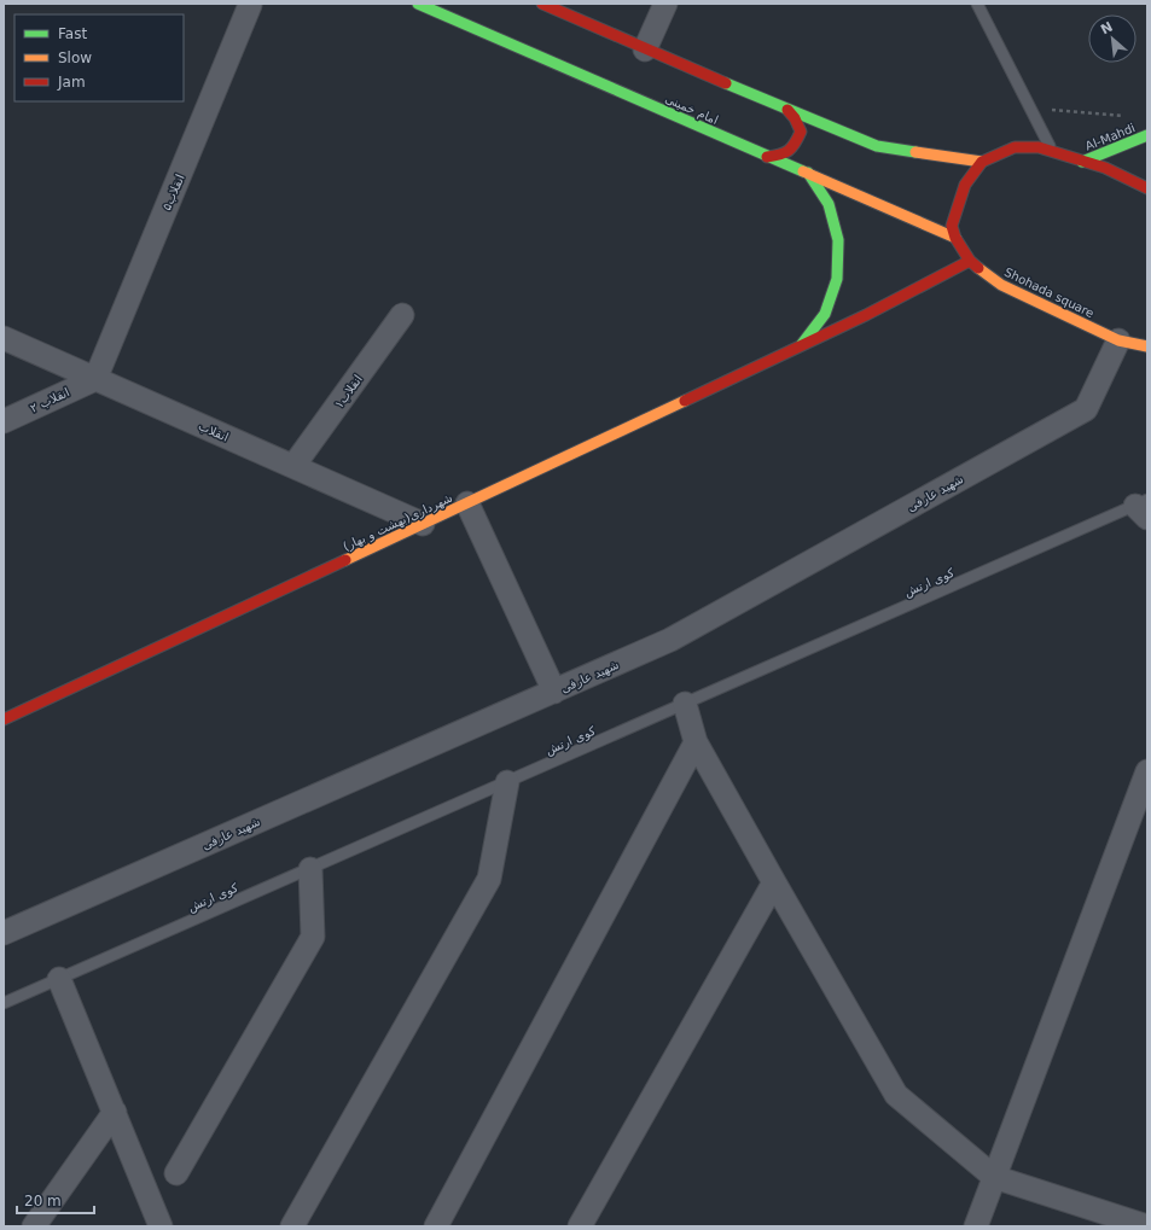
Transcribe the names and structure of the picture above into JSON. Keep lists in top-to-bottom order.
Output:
{
  "streets": {
    "main road": [
      "امام خمینی",
      "Al-Mahdi",
      "Shohada square",
      "شهرداری(بهشت و بهار)"
    ],
    "street": [
      "انقلاب۵",
      "انقلاب۱",
      "انقلاب ۲",
      "انقلاب",
      "شهید عارفی"
    ],
    "lane": ["کوی ارتش"]
  },
  "crossings": [
    ["امام خمینی", "Shohada square"],
    ["انقلاب۵", "انقلاب ۲"],
    ["انقلاب۵", "انقلاب"],
    ["Shohada square", "شهید عارفی"],
    ["Shohada square", "شهرداری(بهشت و بهار)"],
    ["انقلاب۱", "انقلاب"],
    ["انقلاب ۲", "انقلاب"],
    ["انقلاب", "شهرداری(بهشت و بهار)"]
  ],
  "legend": ["Fast", "Slow", "Jam"],
  "scale_bar": "20 m",
  "north": "top left"
}
